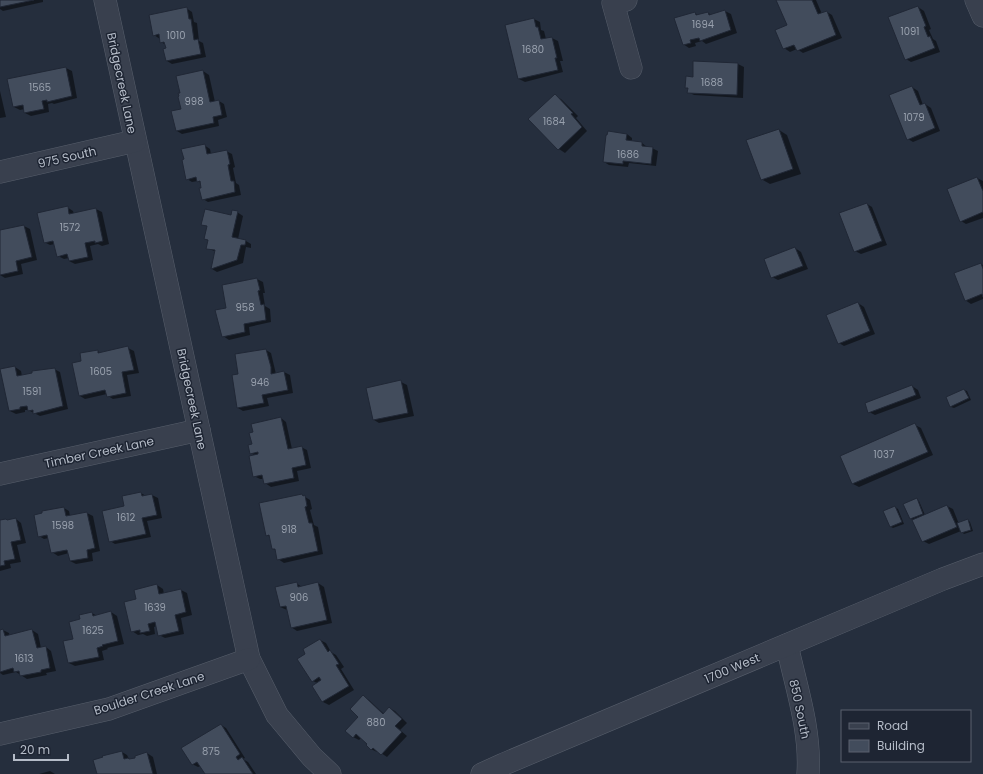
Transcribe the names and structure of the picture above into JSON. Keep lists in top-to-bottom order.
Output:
{
  "streets": {
    "street": [
      "Bridgecreek Lane",
      "975 South",
      "Timber Creek Lane",
      "1700 West",
      "Boulder Creek Lane",
      "850 South"
    ]
  },
  "crossings": [
    ["Bridgecreek Lane", "975 South"],
    ["Bridgecreek Lane", "Timber Creek Lane"],
    ["Bridgecreek Lane", "Boulder Creek Lane"],
    ["1700 West", "850 South"]
  ],
  "house_numbers": [
    "1694",
    "1091",
    "1010",
    "1680",
    "1688",
    "1565",
    "998",
    "1079",
    "1684",
    "1686",
    "1572",
    "958",
    "1605",
    "946",
    "1591",
    "1037",
    "1612",
    "1598",
    "918",
    "906",
    "1639",
    "1625",
    "1613",
    "880",
    "875"
  ],
  "legend": ["Road", "Building"],
  "scale_bar": "20 m"
}
